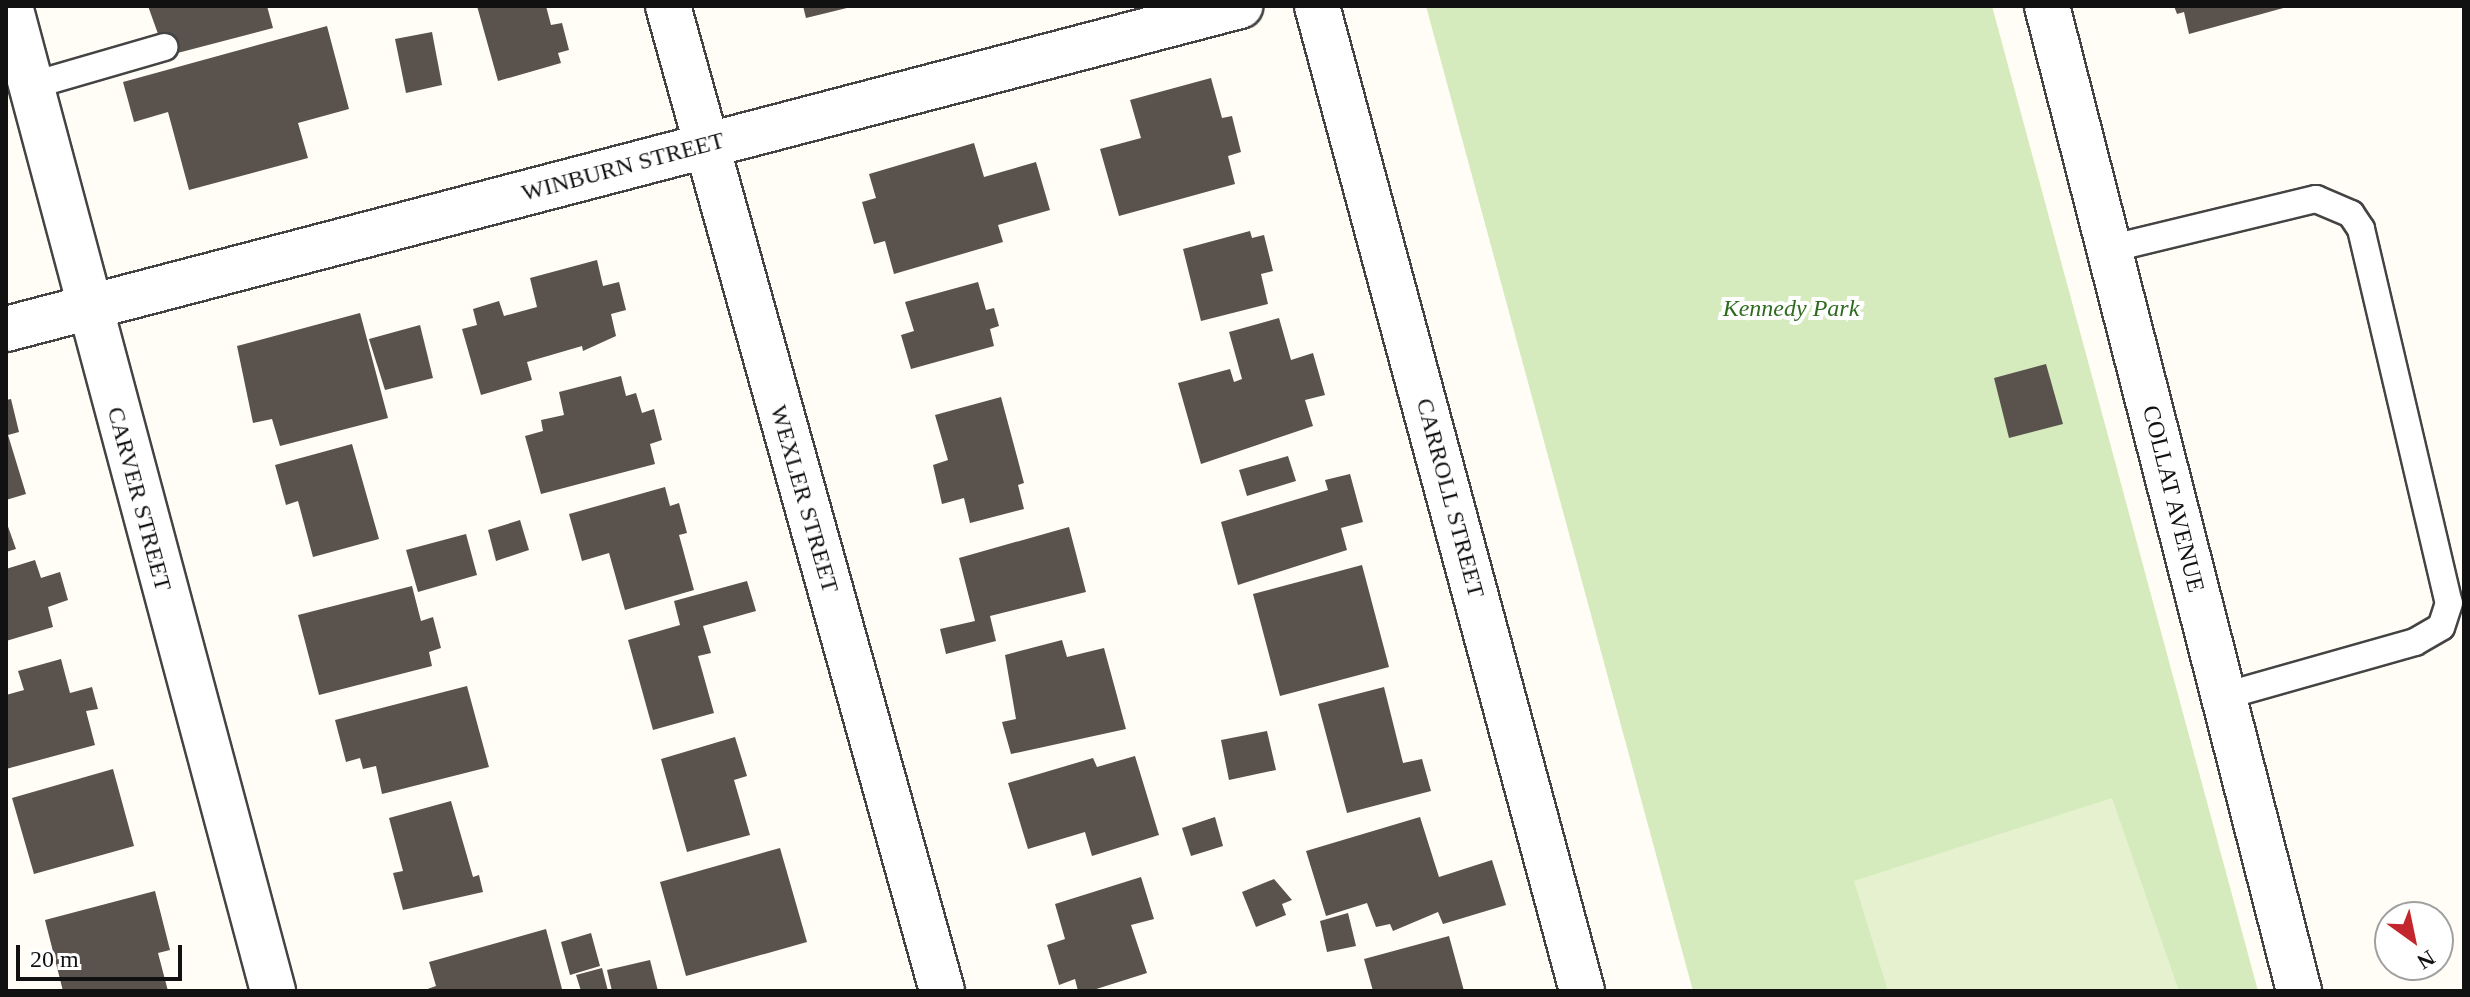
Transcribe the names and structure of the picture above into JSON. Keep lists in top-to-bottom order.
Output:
{
  "streets": {
    "street": [
      "WINBURN STREET",
      "CARROLL STREET",
      "CARVER STREET",
      "WEXLER STREET",
      "COLLAT AVENUE"
    ]
  },
  "crossings": [
    ["WINBURN STREET", "CARVER STREET"],
    ["WINBURN STREET", "WEXLER STREET"]
  ],
  "parks": ["Kennedy Park"],
  "scale_bar": "20 m",
  "north": "bottom right"
}
